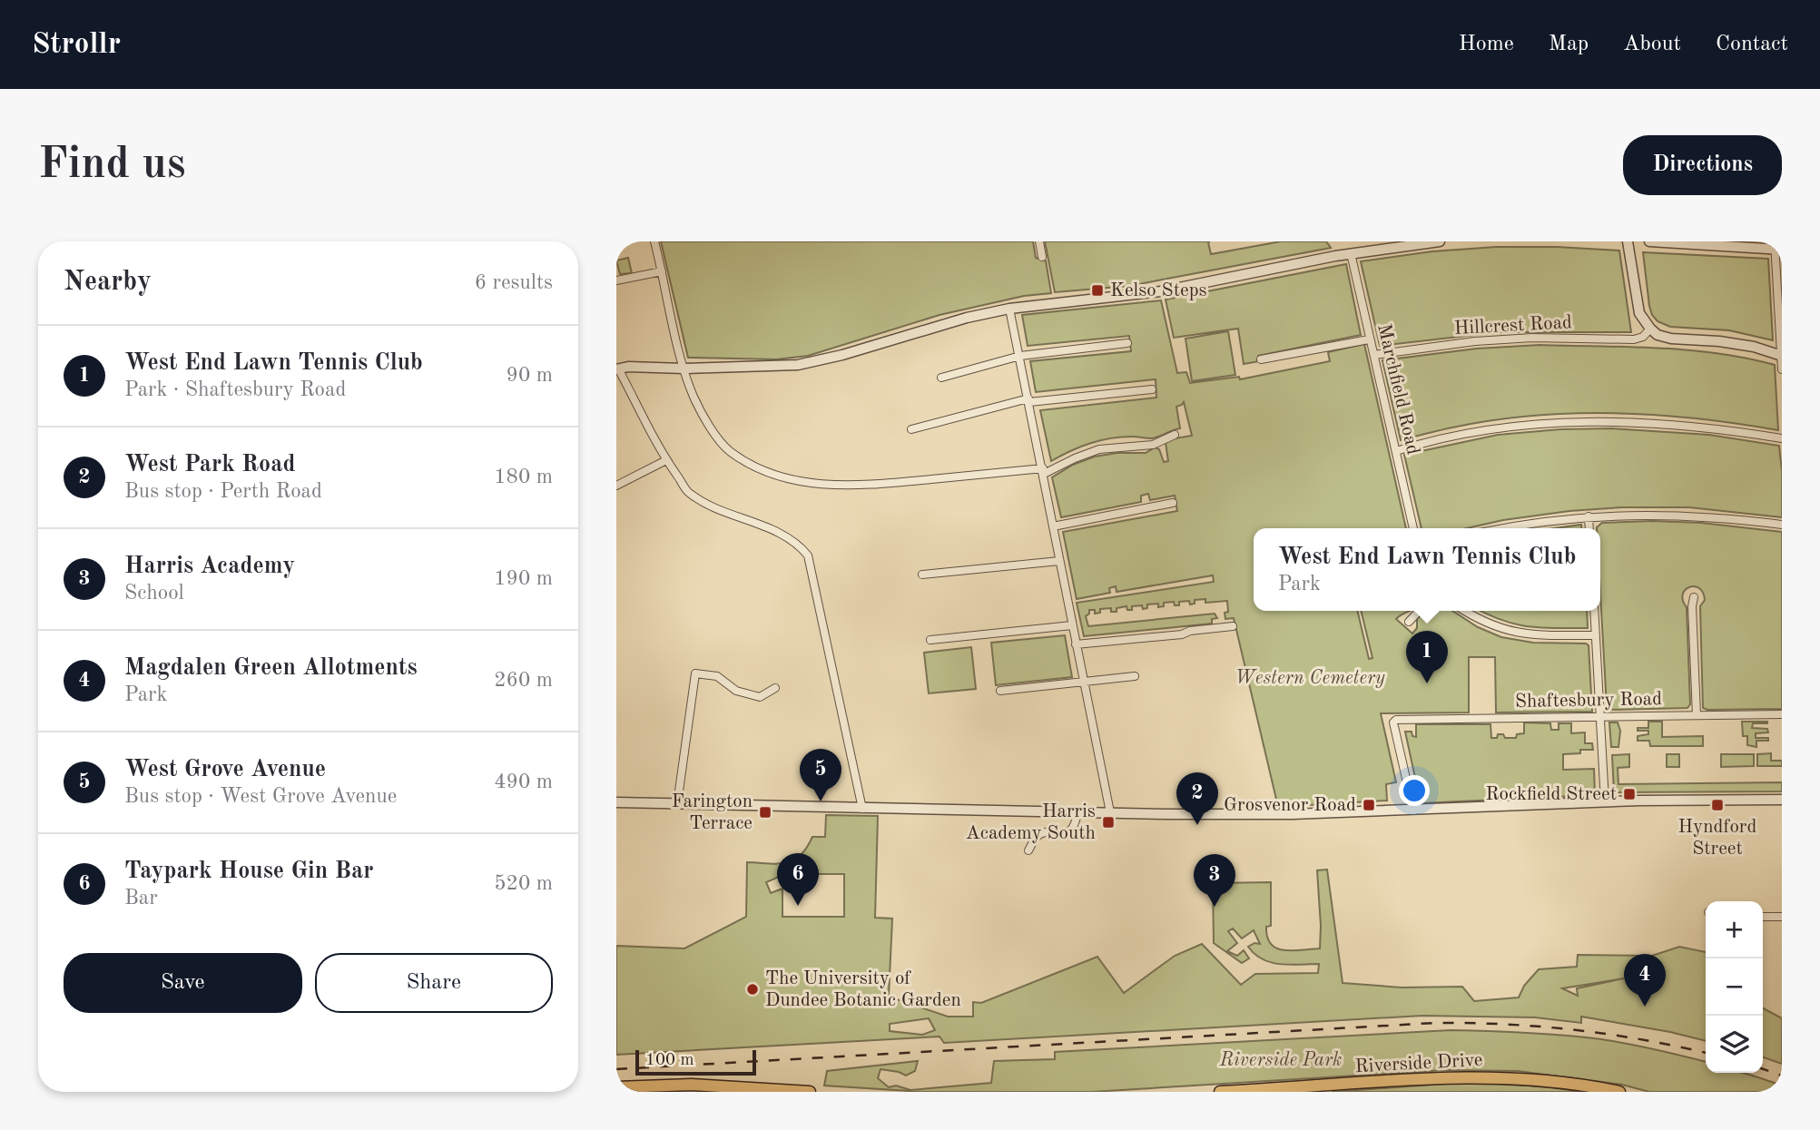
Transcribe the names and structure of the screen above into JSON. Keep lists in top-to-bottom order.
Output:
{
  "streets": {
    "main road": ["Riverside Drive"],
    "street": ["Hillcrest Road", "Marchfield Road", "Shaftesbury Road"]
  },
  "crossings": [
    ["Hillcrest Road", "Marchfield Road"]
  ],
  "parks": ["Western Cemetery", "Riverside Park"],
  "places": {
    "transit": [
      "Kelso Steps",
      "Rockfield Street",
      "Grosvenor Road",
      "Hyndford Street",
      "Farington Terrace",
      "Harris Academy South"
    ],
    "other": ["The University of Dundee Botanic Garden"]
  },
  "scale_bar": "100 m",
  "page": {
    "header": "Strollr",
    "nav": [
      "Home",
      "Map",
      "About",
      "Contact"
    ],
    "buttons": [
      "Directions",
      ["Save", "Share"]
    ],
    "title": "Find us",
    "heading": ["Nearby", "6 results"],
    "list": [
      {
        "mark": "1",
        "name": "West End Lawn Tennis Club",
        "note": "Park · Shaftesbury Road",
        "value": "90 m"
      },
      {
        "mark": "2",
        "name": "West Park Road",
        "note": "Bus stop · Perth Road",
        "value": "180 m"
      },
      {
        "mark": "3",
        "name": "Harris Academy",
        "note": "School",
        "value": "190 m"
      },
      {
        "mark": "4",
        "name": "Magdalen Green Allotments",
        "note": "Park",
        "value": "260 m"
      },
      {
        "mark": "5",
        "name": "West Grove Avenue",
        "note": "Bus stop · West Grove Avenue",
        "value": "490 m"
      },
      {
        "mark": "6",
        "name": "Taypark House Gin Bar",
        "note": "Bar",
        "value": "520 m"
      }
    ],
    "popup": ["West End Lawn Tennis Club", "Park"],
    "pins": [
      "1",
      "5",
      "2",
      "6",
      "3",
      "4"
    ],
    "map_buttons": ["+", "−"],
    "scale": "100 m"
  }
}
